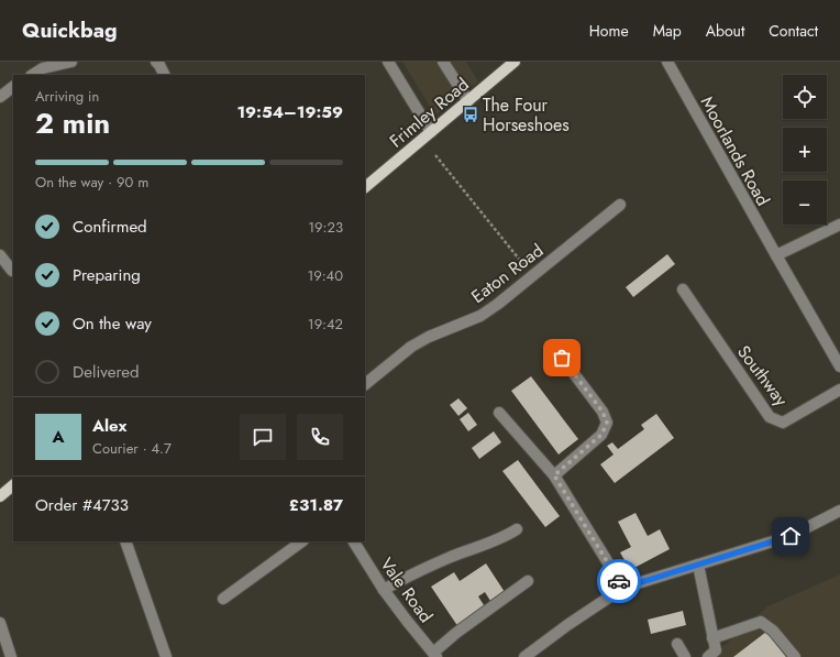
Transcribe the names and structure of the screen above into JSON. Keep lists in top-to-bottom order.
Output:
{
  "streets": {
    "main road": ["Frimley Road"],
    "street": [
      "Moorlands Road",
      "Eaton Road",
      "Southway",
      "Vale Road"
    ]
  },
  "places": {
    "bus stop": ["The Four Horseshoes"]
  },
  "page": {
    "header": "Quickbag",
    "nav": [
      "Home",
      "Map",
      "About",
      "Contact"
    ],
    "map_buttons": ["+", "−"],
    "heading": ["2 min", "Arriving in", "19:54–19:59"],
    "panel": [
      "Alex",
      "Courier · 4.7",
      "Order #4733",
      "£31.87"
    ],
    "bar": "On the way · 90 m",
    "list": [
      ["Confirmed", "19:23"],
      ["Preparing", "19:40"],
      ["On the way", "19:42"],
      "Delivered"
    ],
    "round": "A"
  }
}
